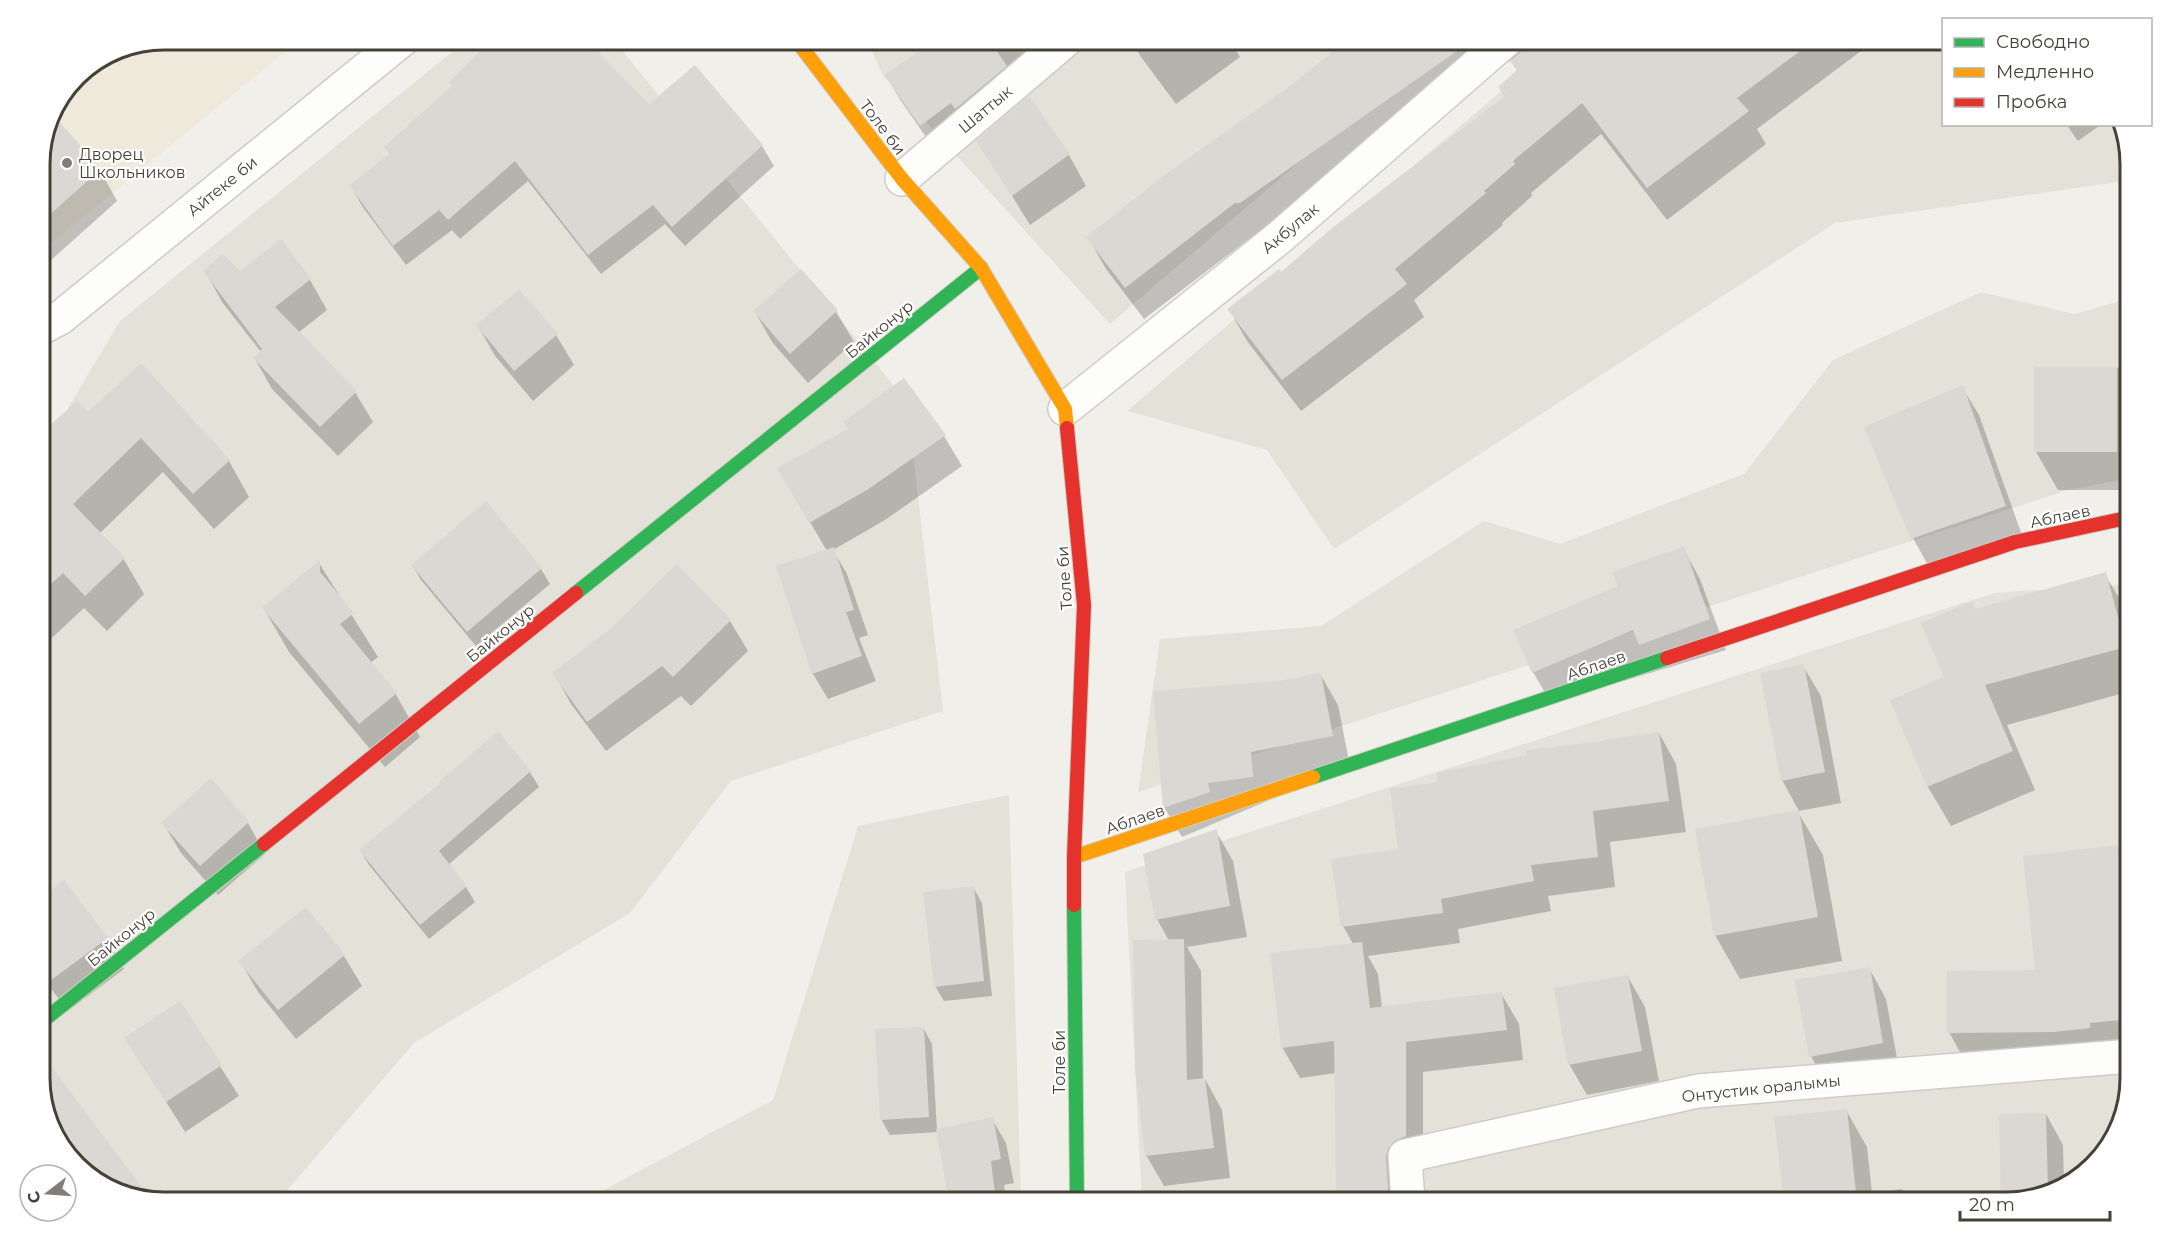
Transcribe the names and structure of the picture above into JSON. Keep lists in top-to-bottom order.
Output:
{
  "streets": {
    "street": [
      "Шаттык",
      "Толе би",
      "Айтеке би",
      "Акбулак",
      "Байконур",
      "Аблаев",
      "Онтустик оралымы"
    ]
  },
  "crossings": [
    ["Шаттык", "Толе би"],
    ["Толе би", "Акбулак"],
    ["Толе би", "Байконур"],
    ["Толе би", "Аблаев"]
  ],
  "places": ["Дворец Школьников"],
  "legend": ["Свободно", "Медленно", "Пробка"],
  "scale_bar": "20 m",
  "north": "left"
}
